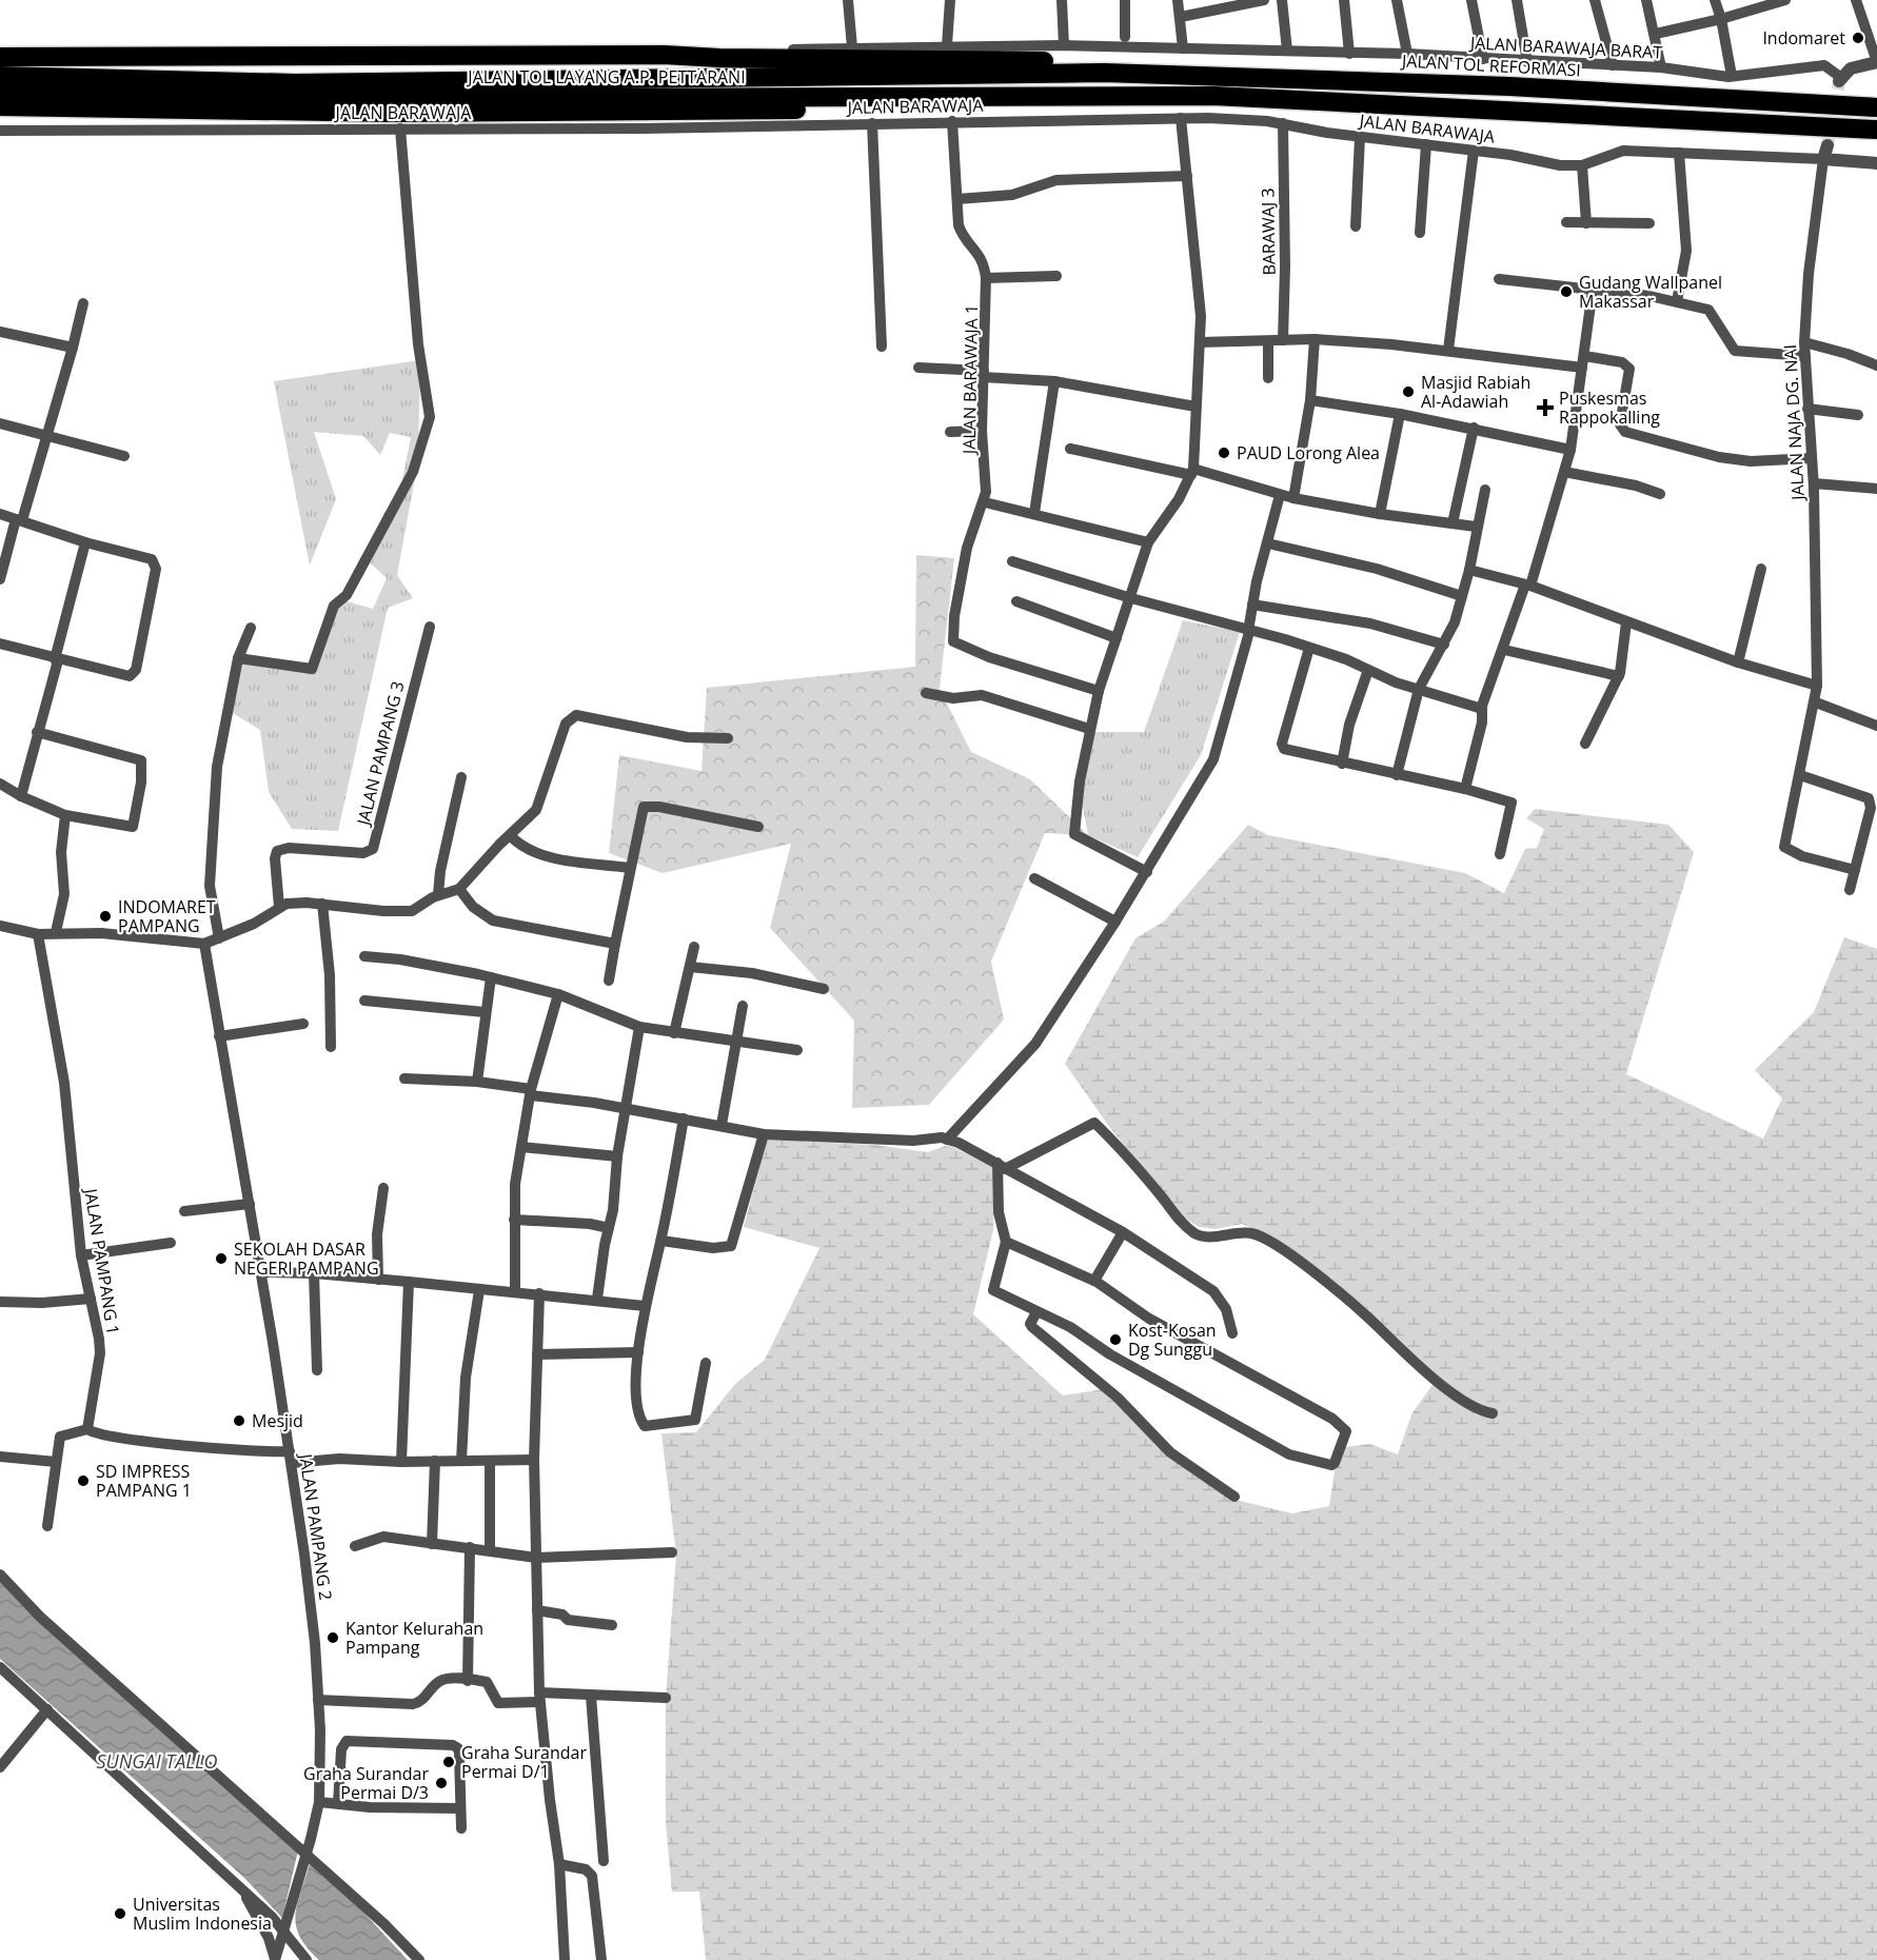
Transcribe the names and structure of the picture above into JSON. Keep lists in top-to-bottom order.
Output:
{
  "streets": {
    "highway": ["JALAN TOL REFORMASI", "JALAN TOL LAYANG A.P. PETTARANI"],
    "street": [
      "JALAN BARAWAJA BARAT",
      "JALAN BARAWAJA",
      "BARAWAJ 3",
      "JALAN BARAWAJA 1",
      "JALAN NAJA DG. NAI",
      "JALAN PAMPANG 3",
      "JALAN PAMPANG 1",
      "JALAN PAMPANG 2"
    ]
  },
  "crossings": [
    ["JALAN TOL REFORMASI", "JALAN TOL LAYANG A.P. PETTARANI"],
    ["JALAN BARAWAJA", "BARAWAJ 3"],
    ["JALAN BARAWAJA", "JALAN BARAWAJA 1"],
    ["JALAN BARAWAJA", "JALAN NAJA DG. NAI"]
  ],
  "water": ["SUNGAI TALLO"],
  "places": {
    "other": [
      "Indomaret",
      "Gudang Wallpanel Makassar",
      "Masjid Rabiah Al-Adawiah",
      "PAUD Lorong Alea",
      "INDOMARET PAMPANG",
      "SEKOLAH DASAR NEGERI PAMPANG",
      "Kost-Kosan Dg Sunggu",
      "Mesjid",
      "SD IMPRESS PAMPANG 1",
      "Kantor Kelurahan Pampang",
      "Graha Surandar Permai D/1",
      "Graha Surandar Permai D/3",
      "Universitas Muslim Indonesia"
    ],
    "health": ["Puskesmas Rappokalling"]
  }
}
